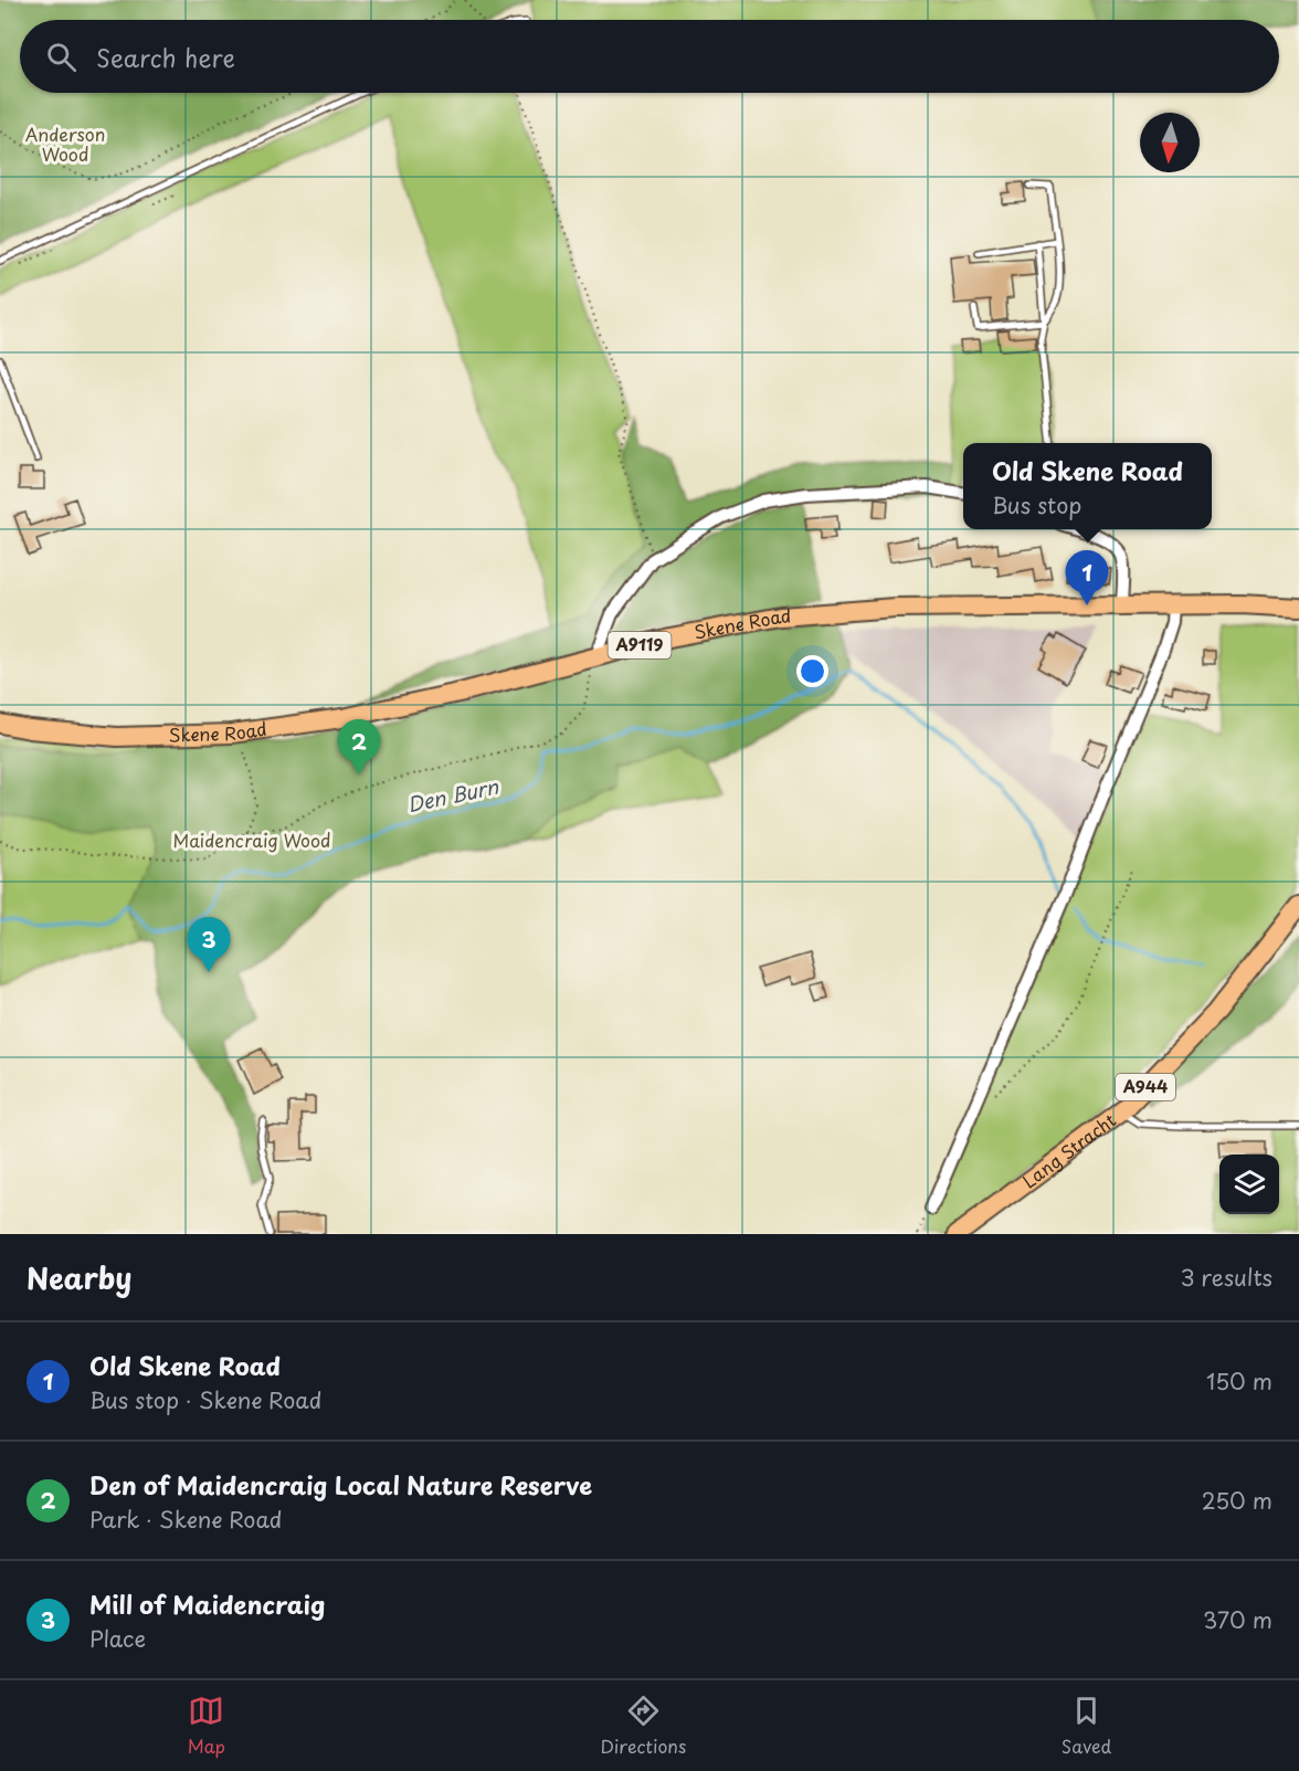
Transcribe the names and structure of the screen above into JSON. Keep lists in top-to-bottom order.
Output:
{
  "streets": {
    "main road": [
      "Skene Road",
      "A9119",
      "A944",
      "Lang Stracht"
    ]
  },
  "water": ["Den Burn"],
  "parks": ["Anderson Wood", "Maidencraig Wood"],
  "north": "bottom",
  "page": {
    "search": "Search here",
    "popup": ["Old Skene Road", "Bus stop"],
    "pins": ["1", "2", "3"],
    "heading": ["Nearby", "3 results"],
    "list": [
      {
        "mark": "1",
        "name": "Old Skene Road",
        "note": "Bus stop · Skene Road",
        "value": "150 m"
      },
      {
        "mark": "2",
        "name": "Den of Maidencraig Local Nature Reserve",
        "note": "Park · Skene Road",
        "value": "250 m"
      },
      {
        "mark": "3",
        "name": "Mill of Maidencraig",
        "note": "Place",
        "value": "370 m"
      }
    ],
    "nav": ["Map", "Directions", "Saved"]
  }
}
